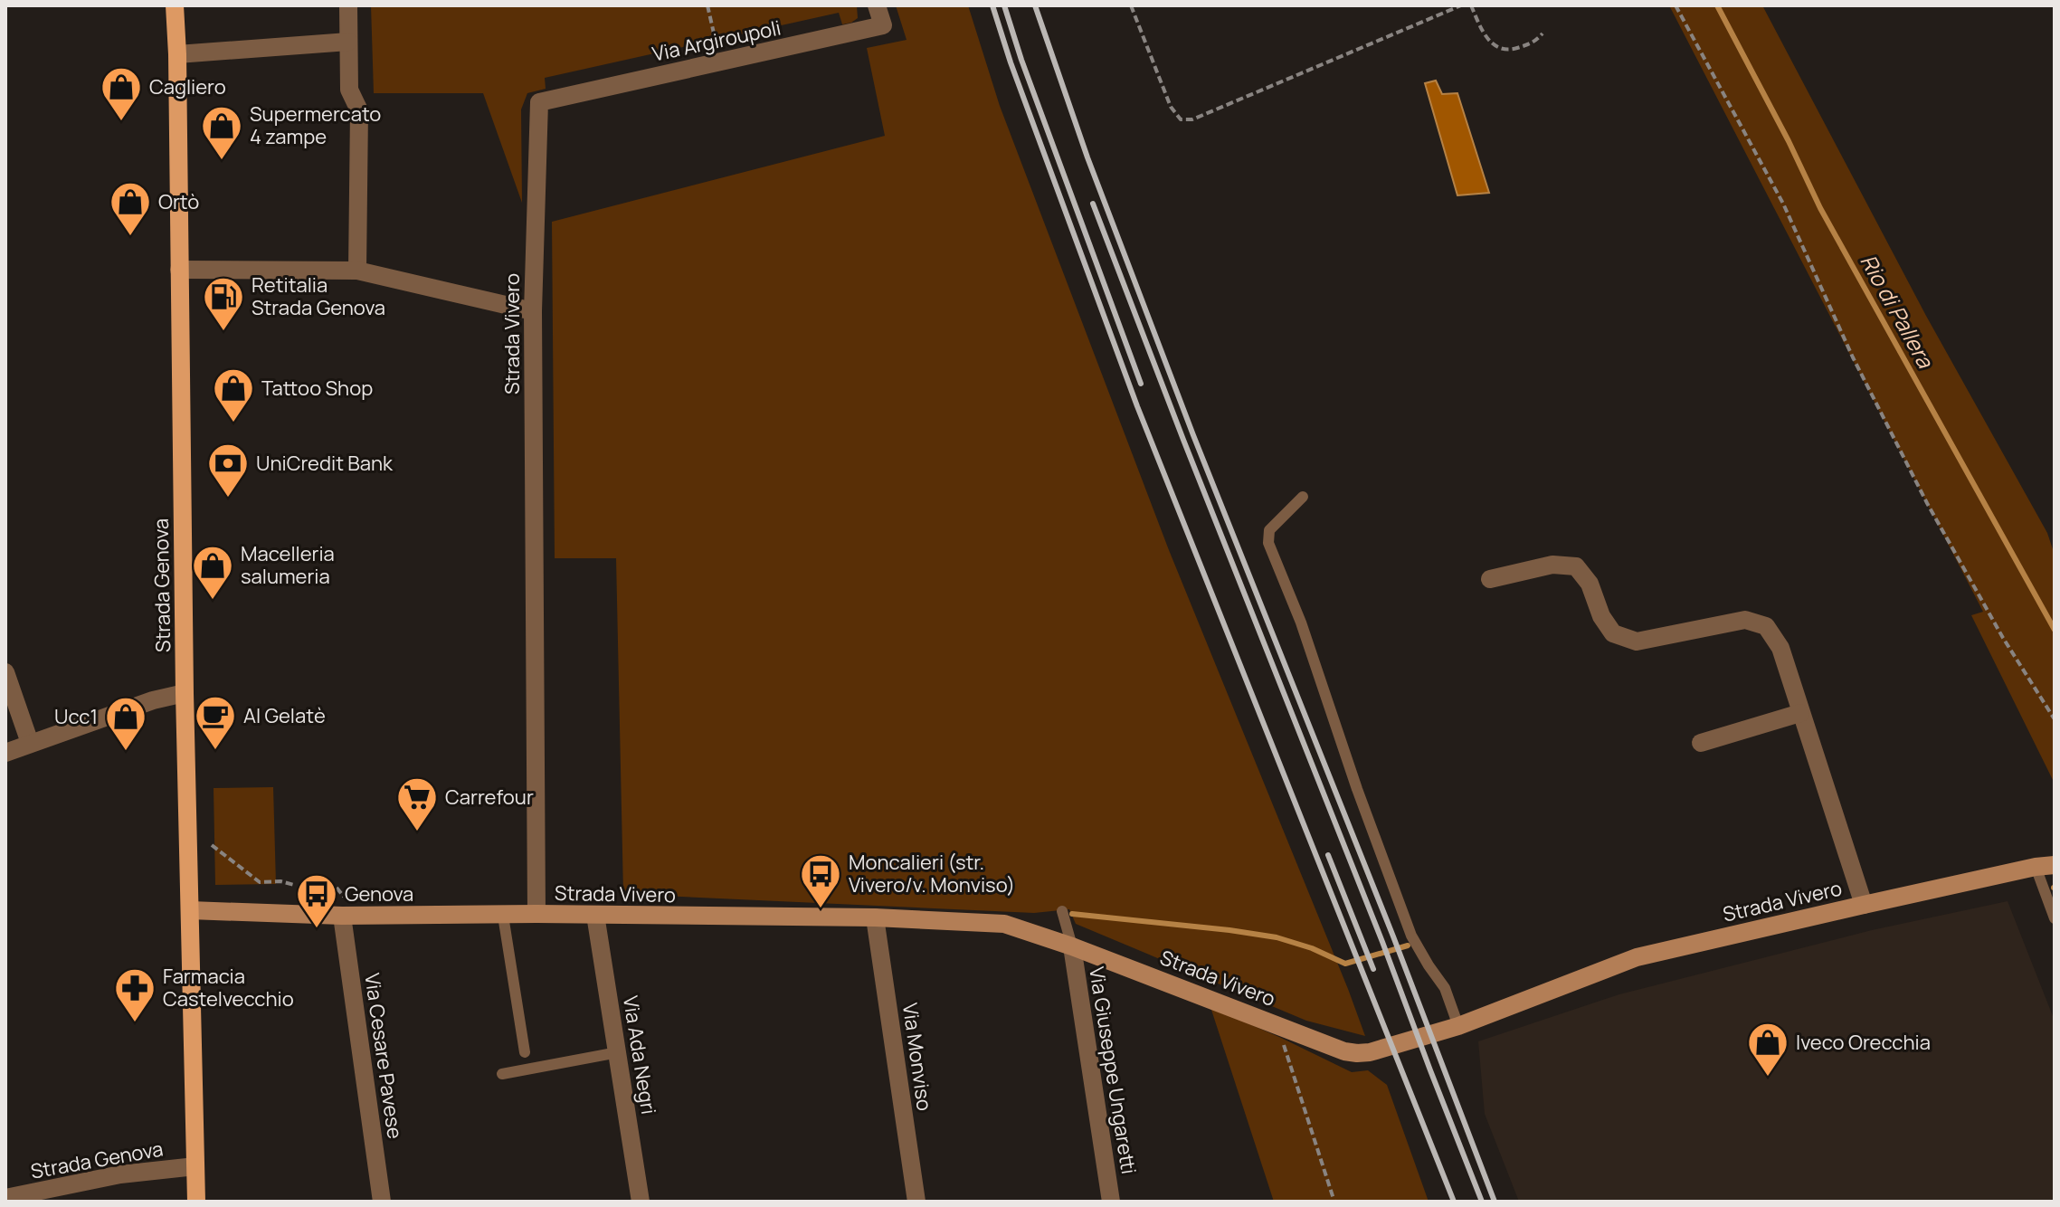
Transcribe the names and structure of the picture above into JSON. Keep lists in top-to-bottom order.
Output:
{
  "streets": {
    "main road": ["Strada Genova"],
    "street": [
      "Via Argiroupoli",
      "Strada Vivero",
      "Via Ada Negri",
      "Via Cesare Pavese",
      "Via Monviso",
      "Via Giuseppe Ungaretti"
    ]
  },
  "crossings": [
    ["Via Argiroupoli", "Strada Vivero"],
    ["Strada Vivero", "Strada Genova"],
    ["Strada Vivero", "Via Ada Negri"],
    ["Strada Vivero", "Via Cesare Pavese"],
    ["Strada Vivero", "Via Monviso"],
    ["Strada Vivero", "Via Giuseppe Ungaretti"]
  ],
  "water": ["Rio di Pallera"],
  "places": {
    "shop": [
      "Cagliero",
      "Supermercato 4 zampe",
      "Ortò",
      "Tattoo Shop",
      "Macelleria salumeria",
      "Ucc1",
      "Iveco Orecchia"
    ],
    "fuel station": ["Retitalia Strada Genova"],
    "bank": ["UniCredit Bank"],
    "cafe": ["Al Gelatè"],
    "supermarket": ["Carrefour"],
    "bus stop": ["Moncalieri (str. Vivero/v. Monviso)", "Genova"],
    "pharmacy": ["Farmacia Castelvecchio"]
  }
}
